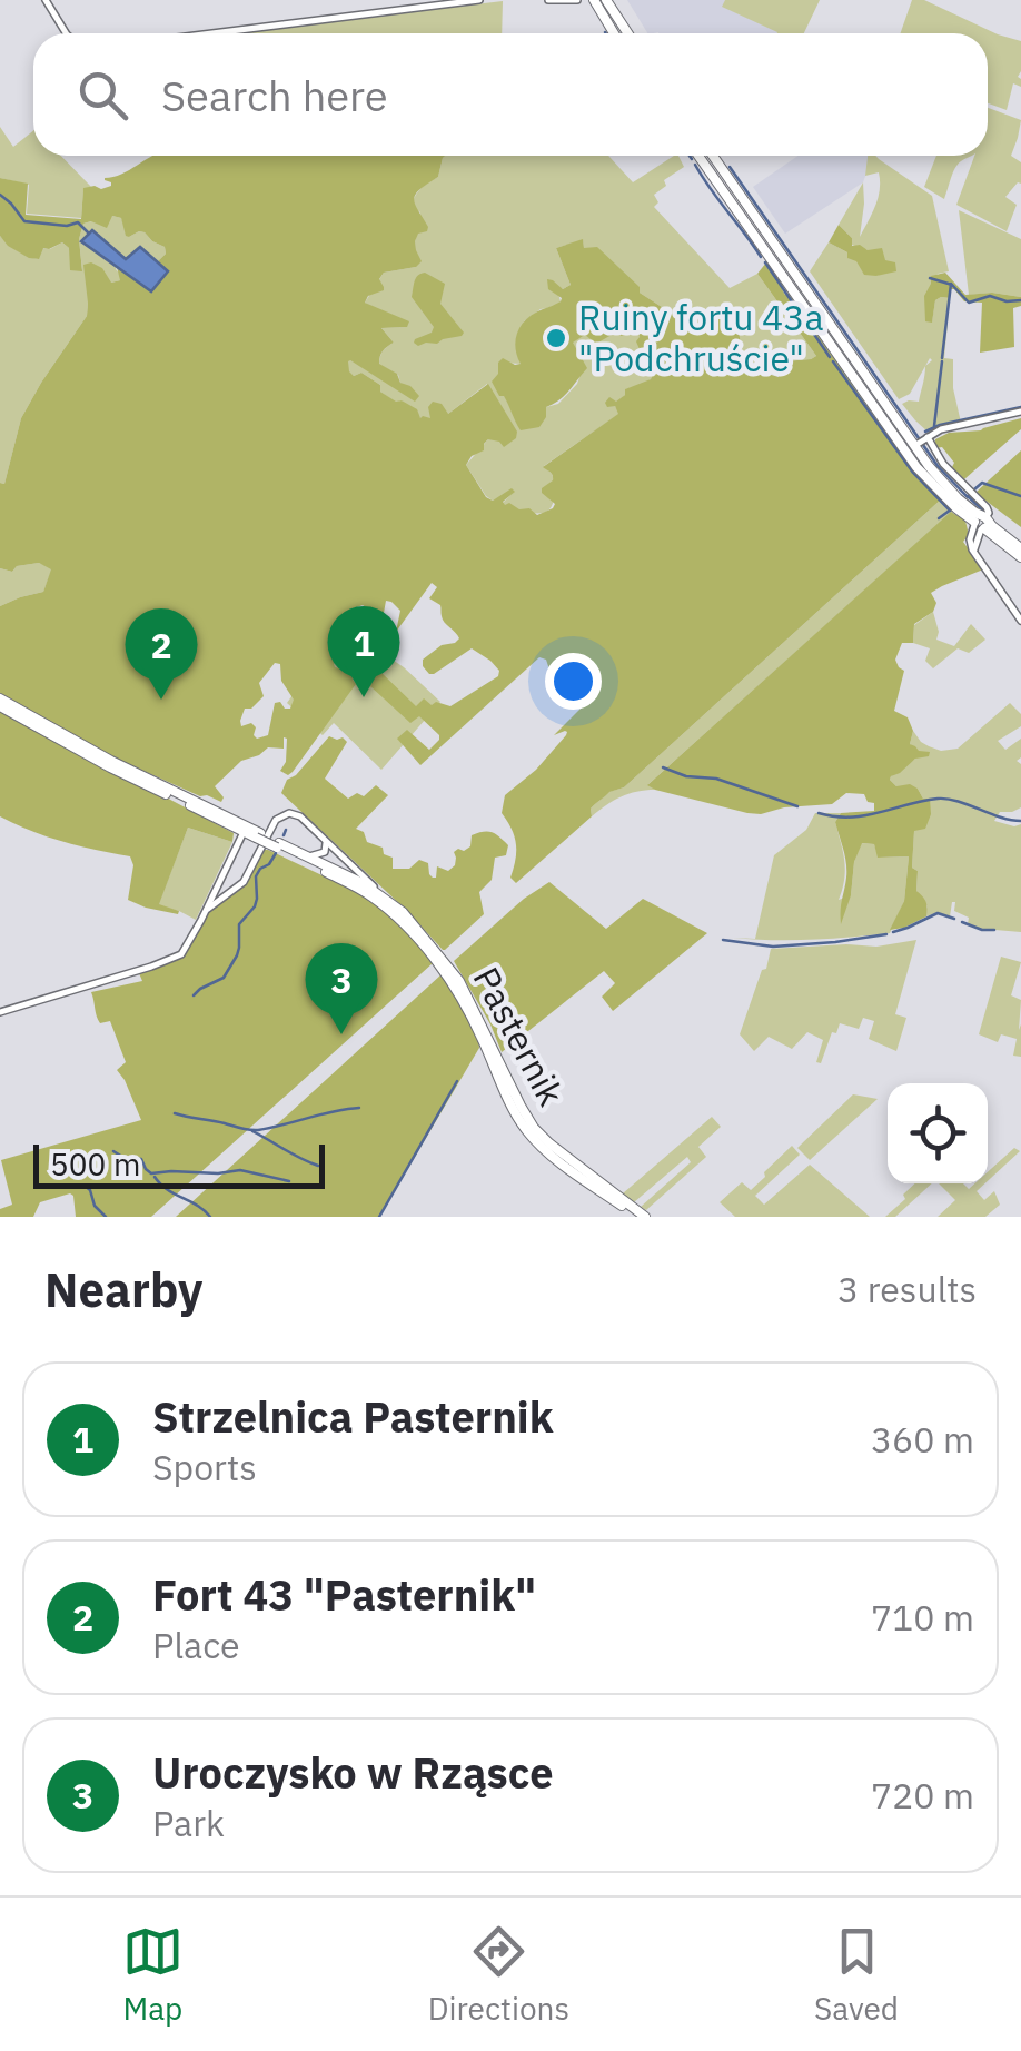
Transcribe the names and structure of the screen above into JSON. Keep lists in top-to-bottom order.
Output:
{
  "streets": {
    "main road": ["Pasternik"]
  },
  "places": ["Ruiny fortu 43a \"Podchruście\""],
  "scale_bar": "500 m",
  "page": {
    "search": "Search here",
    "pins": ["1", "2", "3"],
    "scale": "500 m",
    "heading": ["Nearby", "3 results"],
    "list": [
      {
        "mark": "1",
        "name": "Strzelnica Pasternik",
        "note": "Sports",
        "value": "360 m"
      },
      {
        "mark": "2",
        "name": "Fort 43 \"Pasternik\"",
        "note": "Place",
        "value": "710 m"
      },
      {
        "mark": "3",
        "name": "Uroczysko w Rząsce",
        "note": "Park",
        "value": "720 m"
      }
    ],
    "nav": ["Map", "Directions", "Saved"]
  }
}
